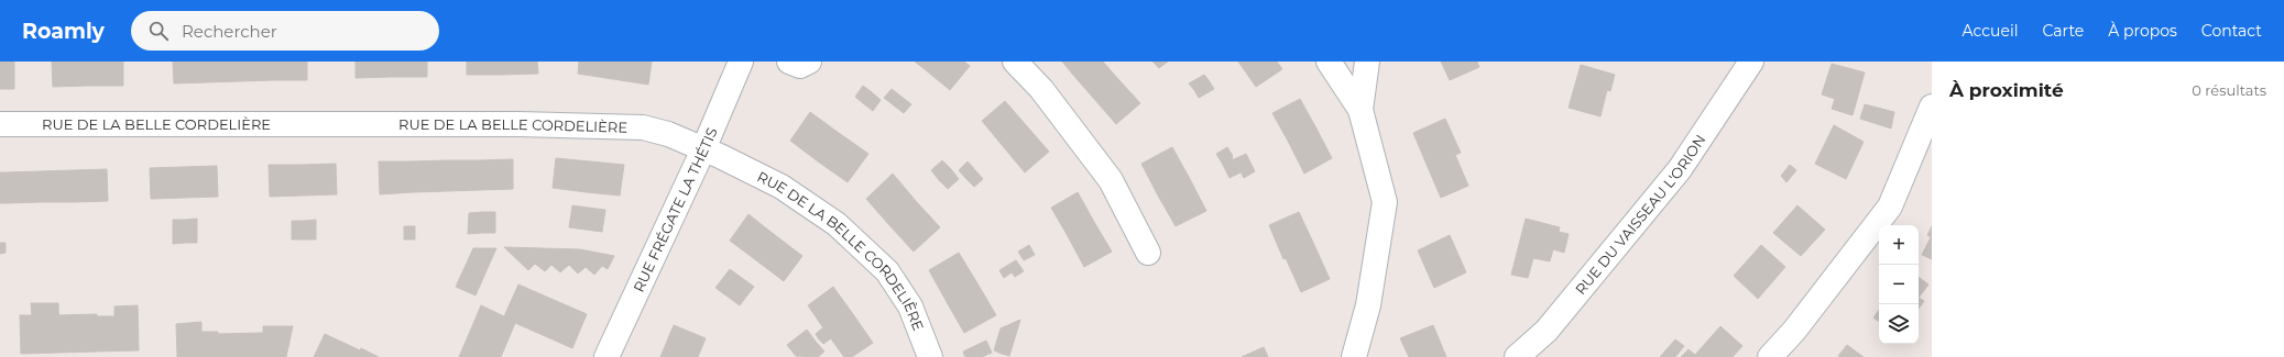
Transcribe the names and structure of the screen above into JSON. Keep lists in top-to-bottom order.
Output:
{
  "streets": {
    "street": ["RUE DE LA BELLE CORDELIÈRE", "RUE FRÉGATE LA THÉTIS", "RUE DU VAISSEAU L'ORION"]
  },
  "crossings": [
    ["RUE DE LA BELLE CORDELIÈRE", "RUE FRÉGATE LA THÉTIS"]
  ],
  "page": {
    "header": "Roamly",
    "search": "Rechercher",
    "nav": [
      "Accueil",
      "Carte",
      "À propos",
      "Contact"
    ],
    "heading": ["À proximité", "0 résultats"],
    "map_buttons": ["+", "−"]
  }
}
